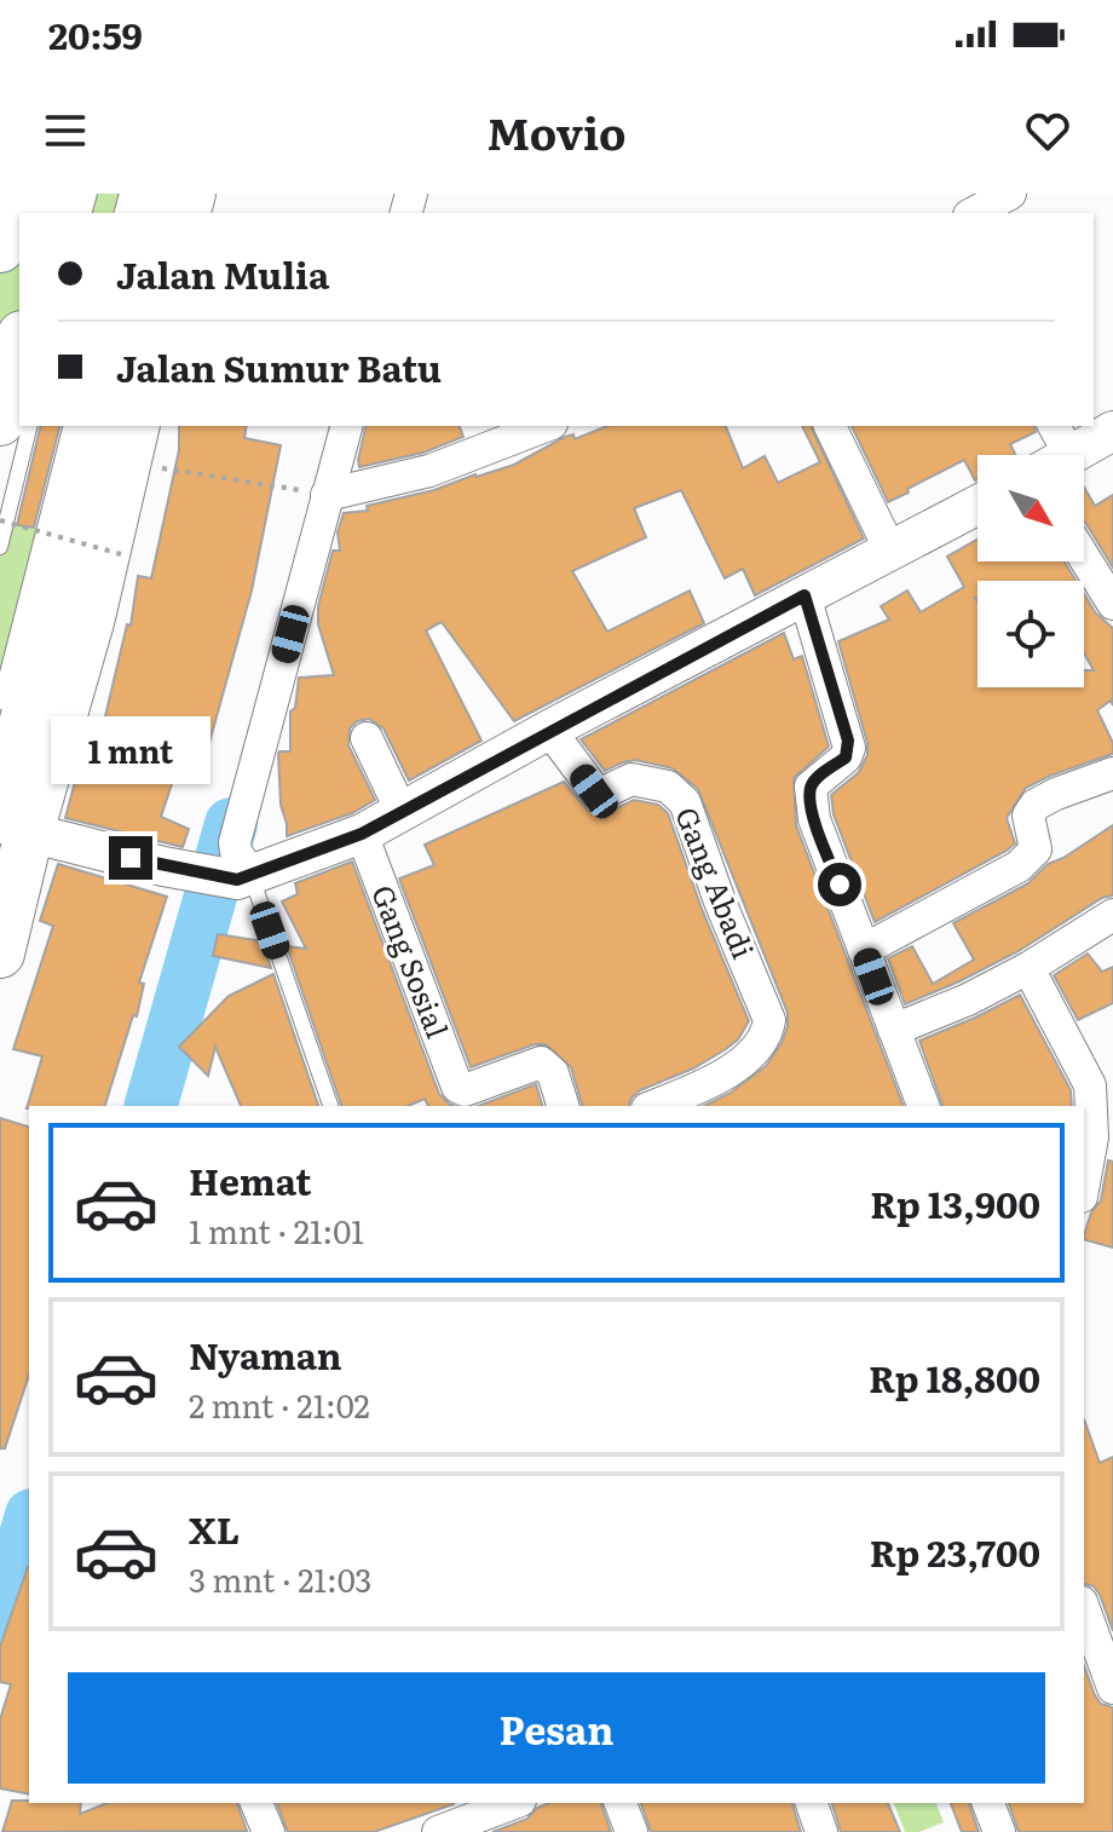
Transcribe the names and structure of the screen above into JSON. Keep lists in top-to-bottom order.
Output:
{
  "streets": {
    "street": ["Gang Abadi", "Gang Sosial"]
  },
  "north": "bottom right",
  "page": {
    "status": "20:59",
    "header": "Movio",
    "banner": ["Jalan Mulia", "Jalan Sumur Batu"],
    "bubble": "1 mnt",
    "list": [
      {
        "name": "Hemat",
        "note": "1 mnt · 21:01",
        "value": "Rp 13,900"
      },
      {
        "name": "Nyaman",
        "note": "2 mnt · 21:02",
        "value": "Rp 18,800"
      },
      {
        "name": "XL",
        "note": "3 mnt · 21:03",
        "value": "Rp 23,700"
      }
    ],
    "buttons": "Pesan"
  }
}
